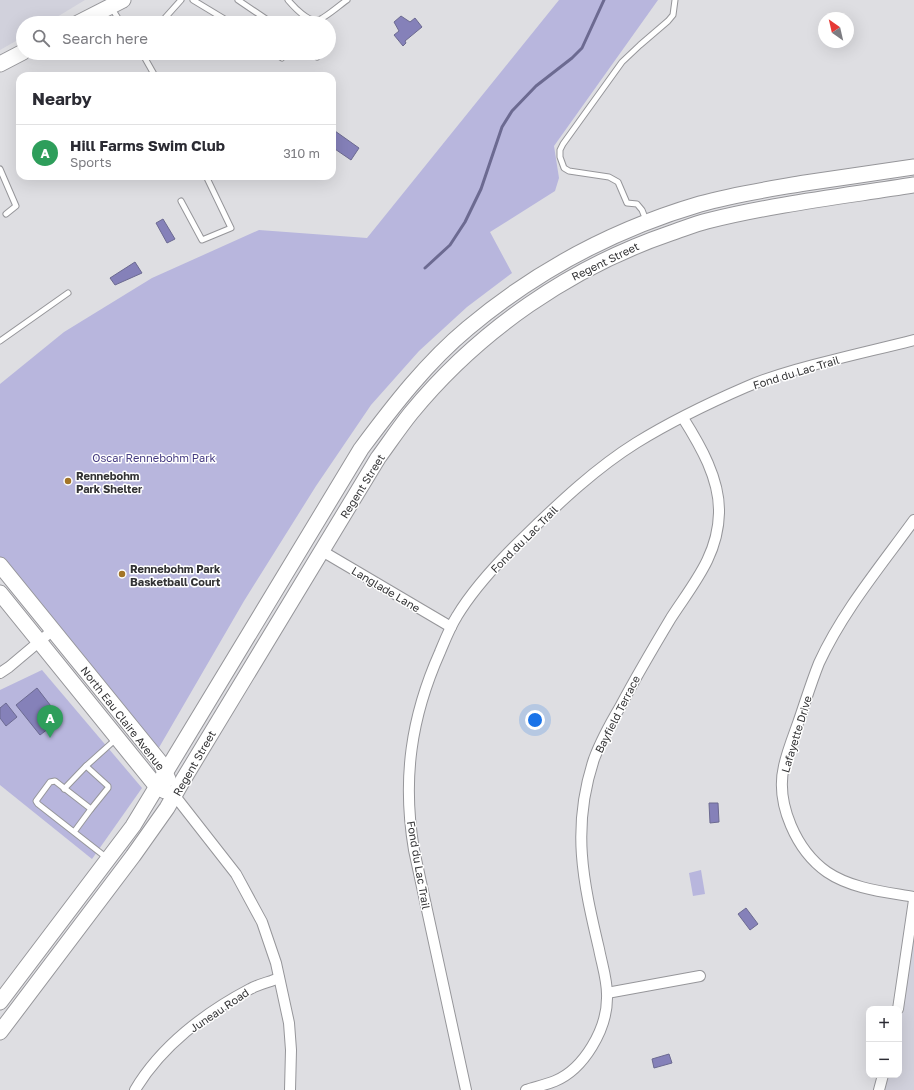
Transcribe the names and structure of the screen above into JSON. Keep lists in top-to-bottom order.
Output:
{
  "streets": {
    "street": [
      "Regent Street",
      "Fond du Lac Trail",
      "Langlade Lane",
      "Bayfield Terrace",
      "North Eau Claire Avenue",
      "Lafayette Drive",
      "Juneau Road"
    ]
  },
  "crossings": [
    ["Regent Street", "Langlade Lane"],
    ["Regent Street", "North Eau Claire Avenue"],
    ["Fond du Lac Trail", "Langlade Lane"],
    ["Fond du Lac Trail", "Bayfield Terrace"]
  ],
  "parks": ["Oscar Rennebohm Park"],
  "places": ["Rennebohm Park Shelter", "Rennebohm Park Basketball Court"],
  "north": "top left",
  "page": {
    "search": "Search here",
    "heading": "Nearby",
    "list": [
      {
        "mark": "A",
        "name": "Hill Farms Swim Club",
        "note": "Sports",
        "value": "310 m"
      }
    ],
    "pins": "A",
    "map_buttons": ["+", "−"]
  }
}
